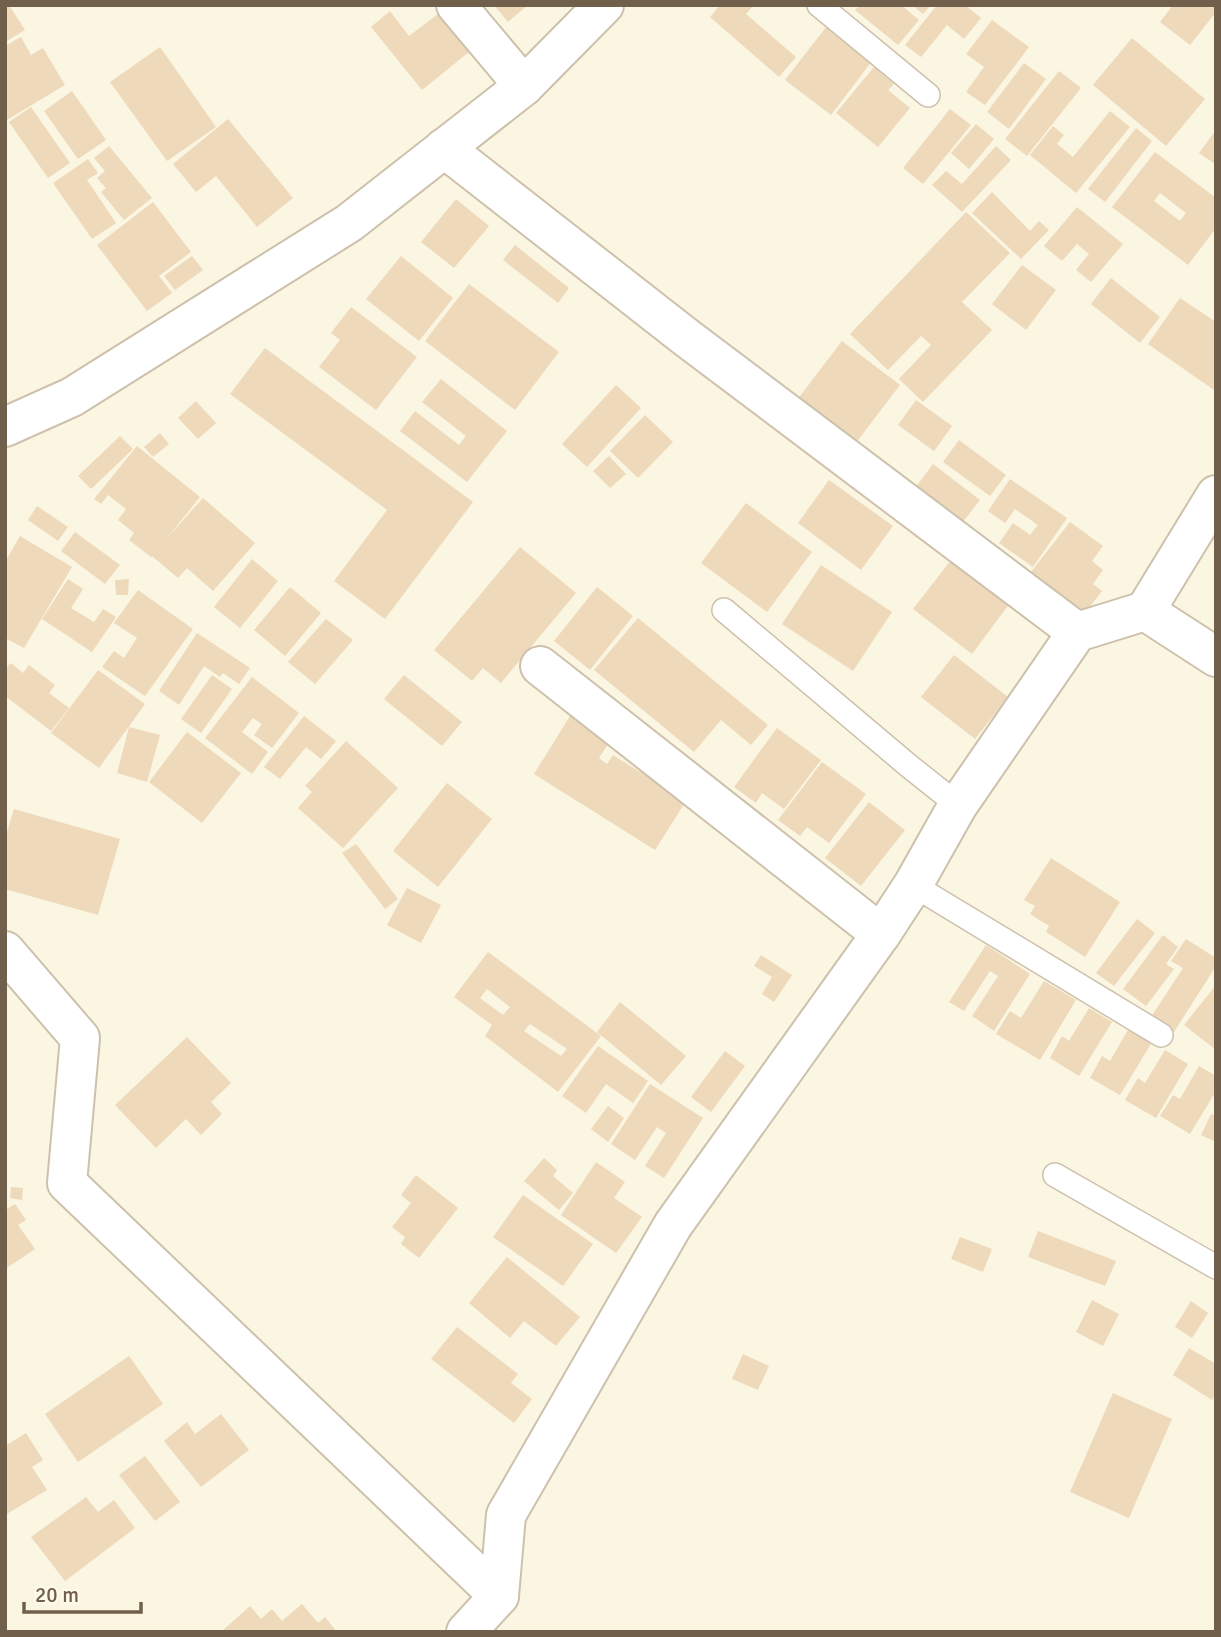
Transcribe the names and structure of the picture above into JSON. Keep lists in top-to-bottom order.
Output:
{
  "scale_bar": "20 m"
}
